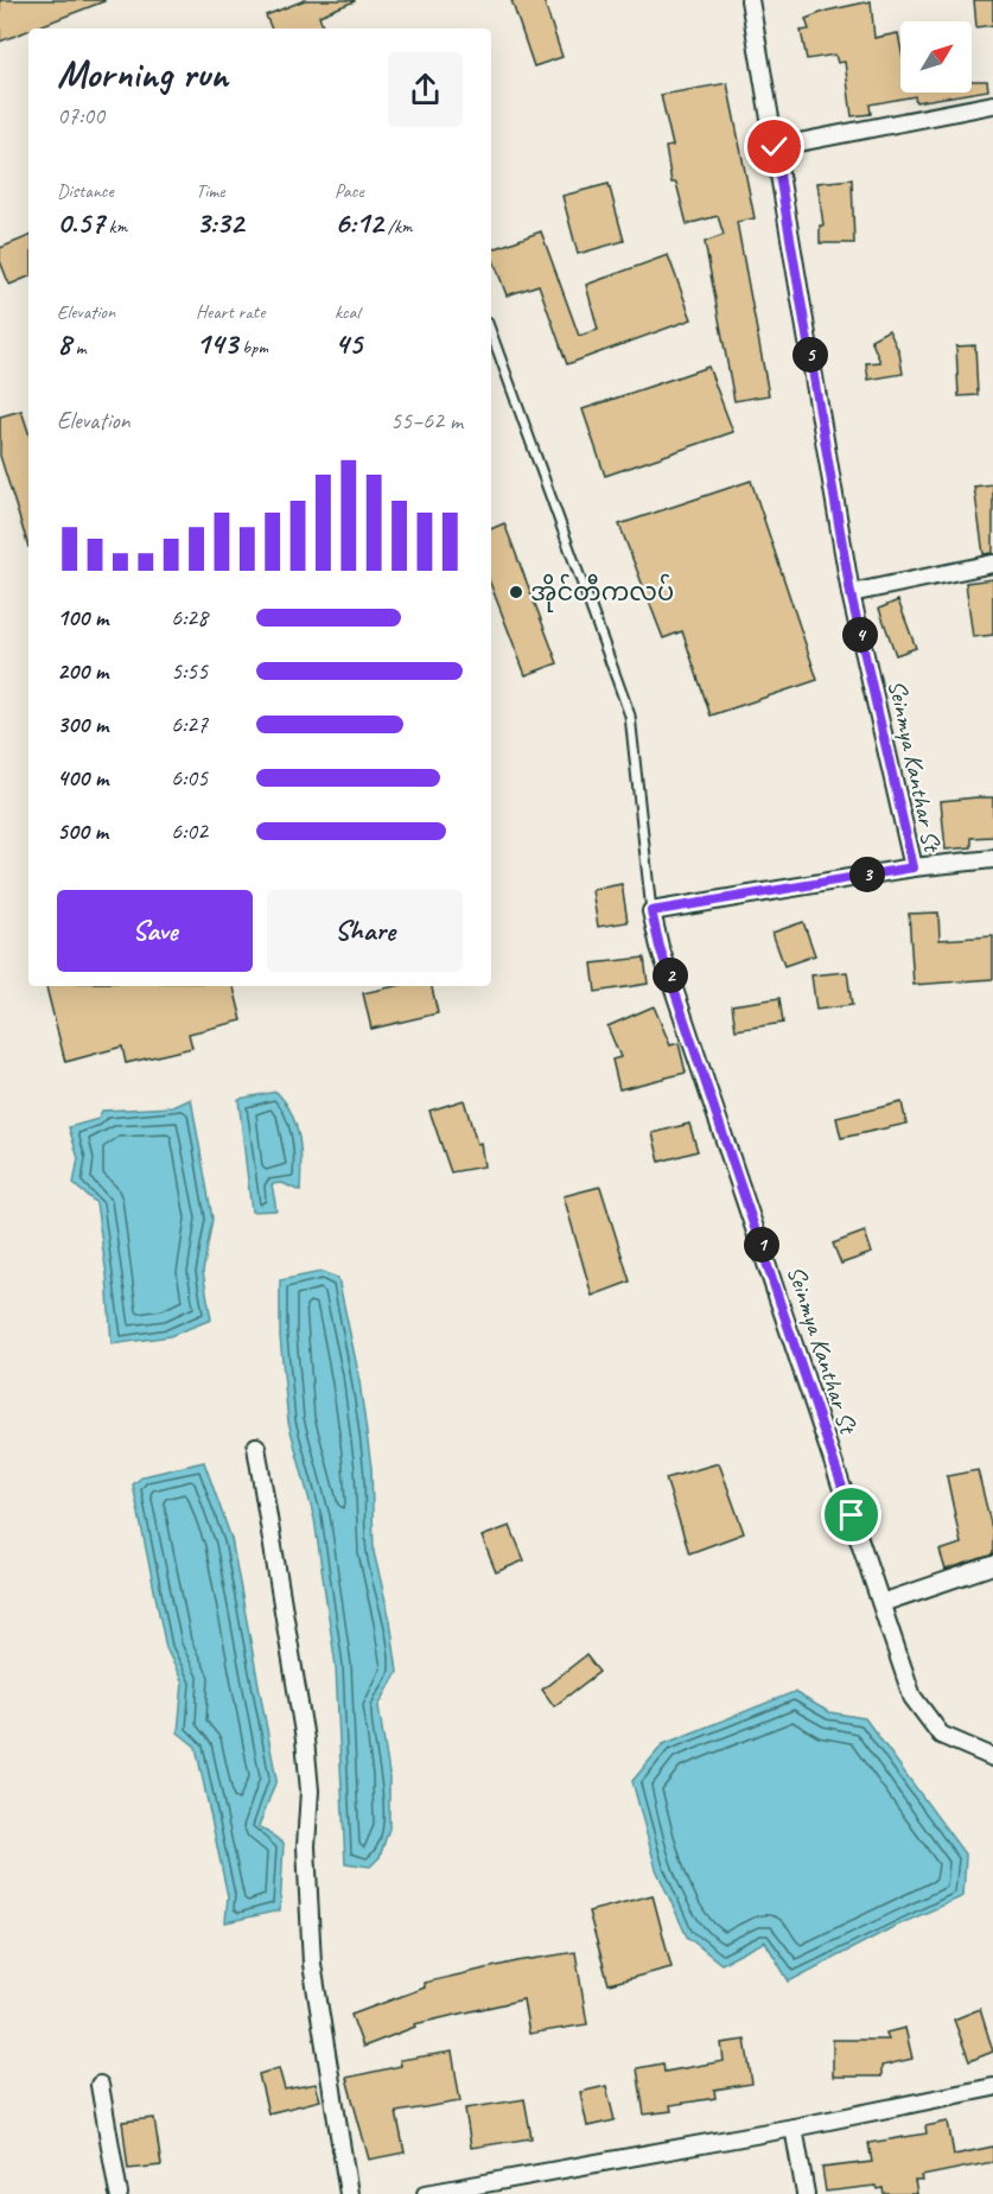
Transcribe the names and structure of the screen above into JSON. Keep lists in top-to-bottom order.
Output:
{
  "streets": {
    "street": ["Seinmya Kanthar St"]
  },
  "places": ["အိုင်တီကလပ်"],
  "north": "top right",
  "page": {
    "heading": ["Morning run", "07:00"],
    "stats": [
      ["Distance", "0.57 km"],
      ["Time", "3:32"],
      ["Pace", "6:12 /km"],
      ["Elevation", "8 m"],
      ["Heart rate", "143 bpm"],
      ["kcal", "45"]
    ],
    "pins": [
      "5",
      "4",
      "3",
      "2",
      "1"
    ],
    "chart": ["Elevation", "55–62 m"],
    "list": [
      {
        "name": "100 m",
        "note": "6:28"
      },
      {
        "name": "200 m",
        "note": "5:55"
      },
      {
        "name": "300 m",
        "note": "6:27"
      },
      {
        "name": "400 m",
        "note": "6:05"
      },
      {
        "name": "500 m",
        "note": "6:02"
      }
    ],
    "buttons": ["Save", "Share"]
  }
}
